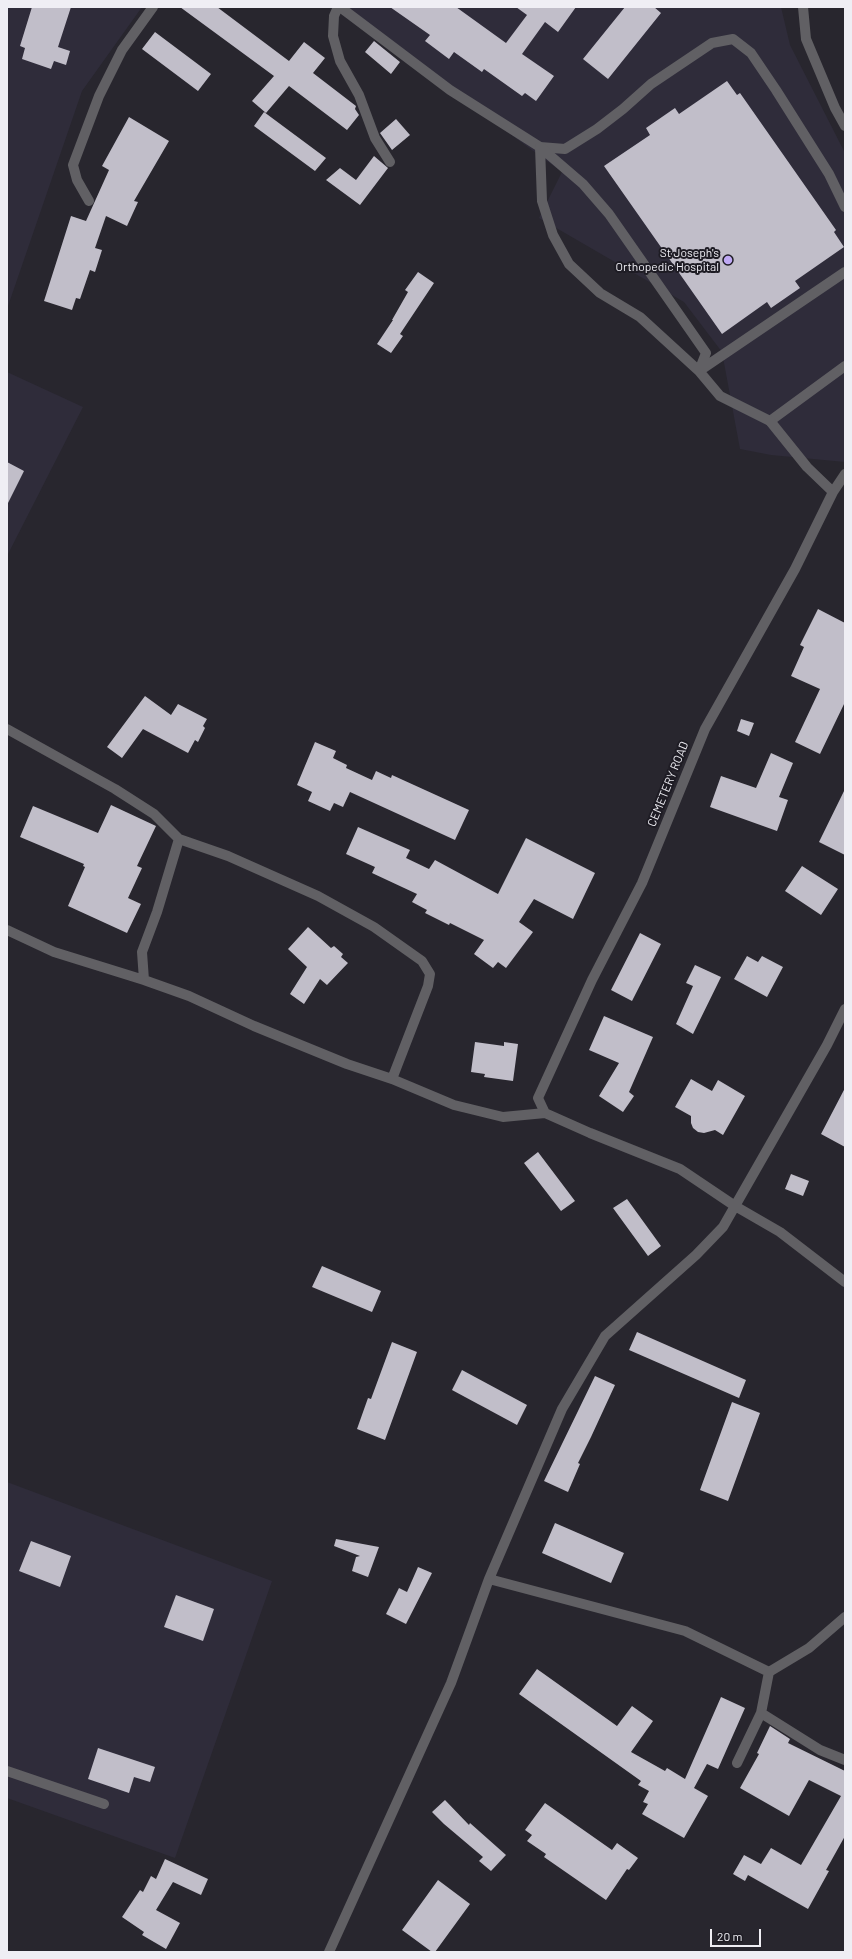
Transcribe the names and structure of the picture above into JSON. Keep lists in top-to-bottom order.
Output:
{
  "streets": {
    "street": ["CEMETERY ROAD"]
  },
  "places": ["St Joseph's Orthopedic Hospital"],
  "scale_bar": "20 m"
}
